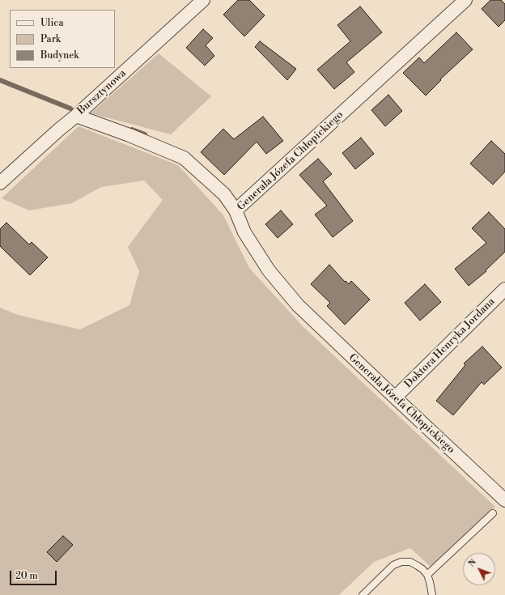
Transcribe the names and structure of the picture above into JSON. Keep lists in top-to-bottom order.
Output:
{
  "streets": {
    "street": ["Bursztynowa", "Generała Józefa Chłopickiego", "Doktora Henryka Jordana"]
  },
  "crossings": [
    ["Generała Józefa Chłopickiego", "Doktora Henryka Jordana"]
  ],
  "legend": ["Ulica", "Park", "Budynek"],
  "scale_bar": "20 m",
  "north": "top left"
}
